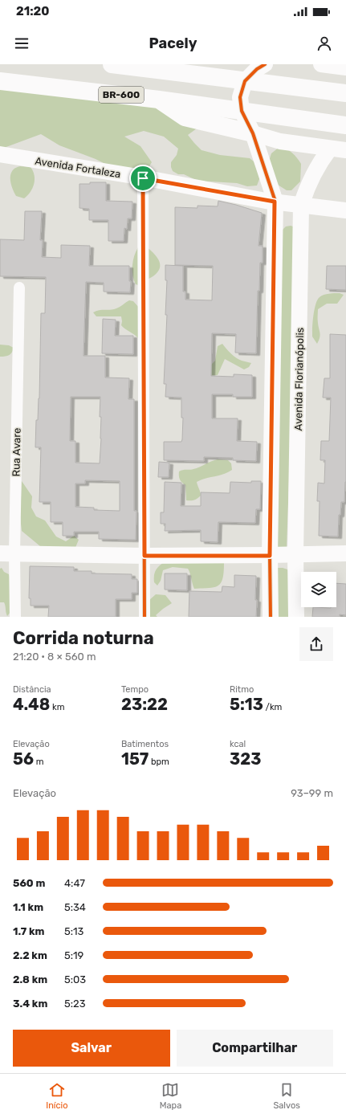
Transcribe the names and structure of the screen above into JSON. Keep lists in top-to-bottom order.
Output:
{
  "streets": {
    "main road": ["BR-600"],
    "street": ["Avenida Fortaleza", "Avenida Florianópolis", "Rua Avare"]
  },
  "crossings": [
    ["Avenida Fortaleza", "Avenida Florianópolis"]
  ],
  "page": {
    "status": "21:20",
    "header": "Pacely",
    "heading": ["Corrida noturna", "21:20 · 8 × 560 m"],
    "stats": [
      ["Distância", "4.48 km"],
      ["Tempo", "23:22"],
      ["Ritmo", "5:13 /km"],
      ["Elevação", "56 m"],
      ["Batimentos", "157 bpm"],
      ["kcal", "323"]
    ],
    "chart": ["Elevação", "93–99 m"],
    "list": [
      {
        "name": "560 m",
        "note": "4:47"
      },
      {
        "name": "1.1 km",
        "note": "5:34"
      },
      {
        "name": "1.7 km",
        "note": "5:13"
      },
      {
        "name": "2.2 km",
        "note": "5:19"
      },
      {
        "name": "2.8 km",
        "note": "5:03"
      },
      {
        "name": "3.4 km",
        "note": "5:23"
      }
    ],
    "buttons": ["Salvar", "Compartilhar"],
    "tabs": ["Início", "Mapa", "Salvos"]
  }
}
